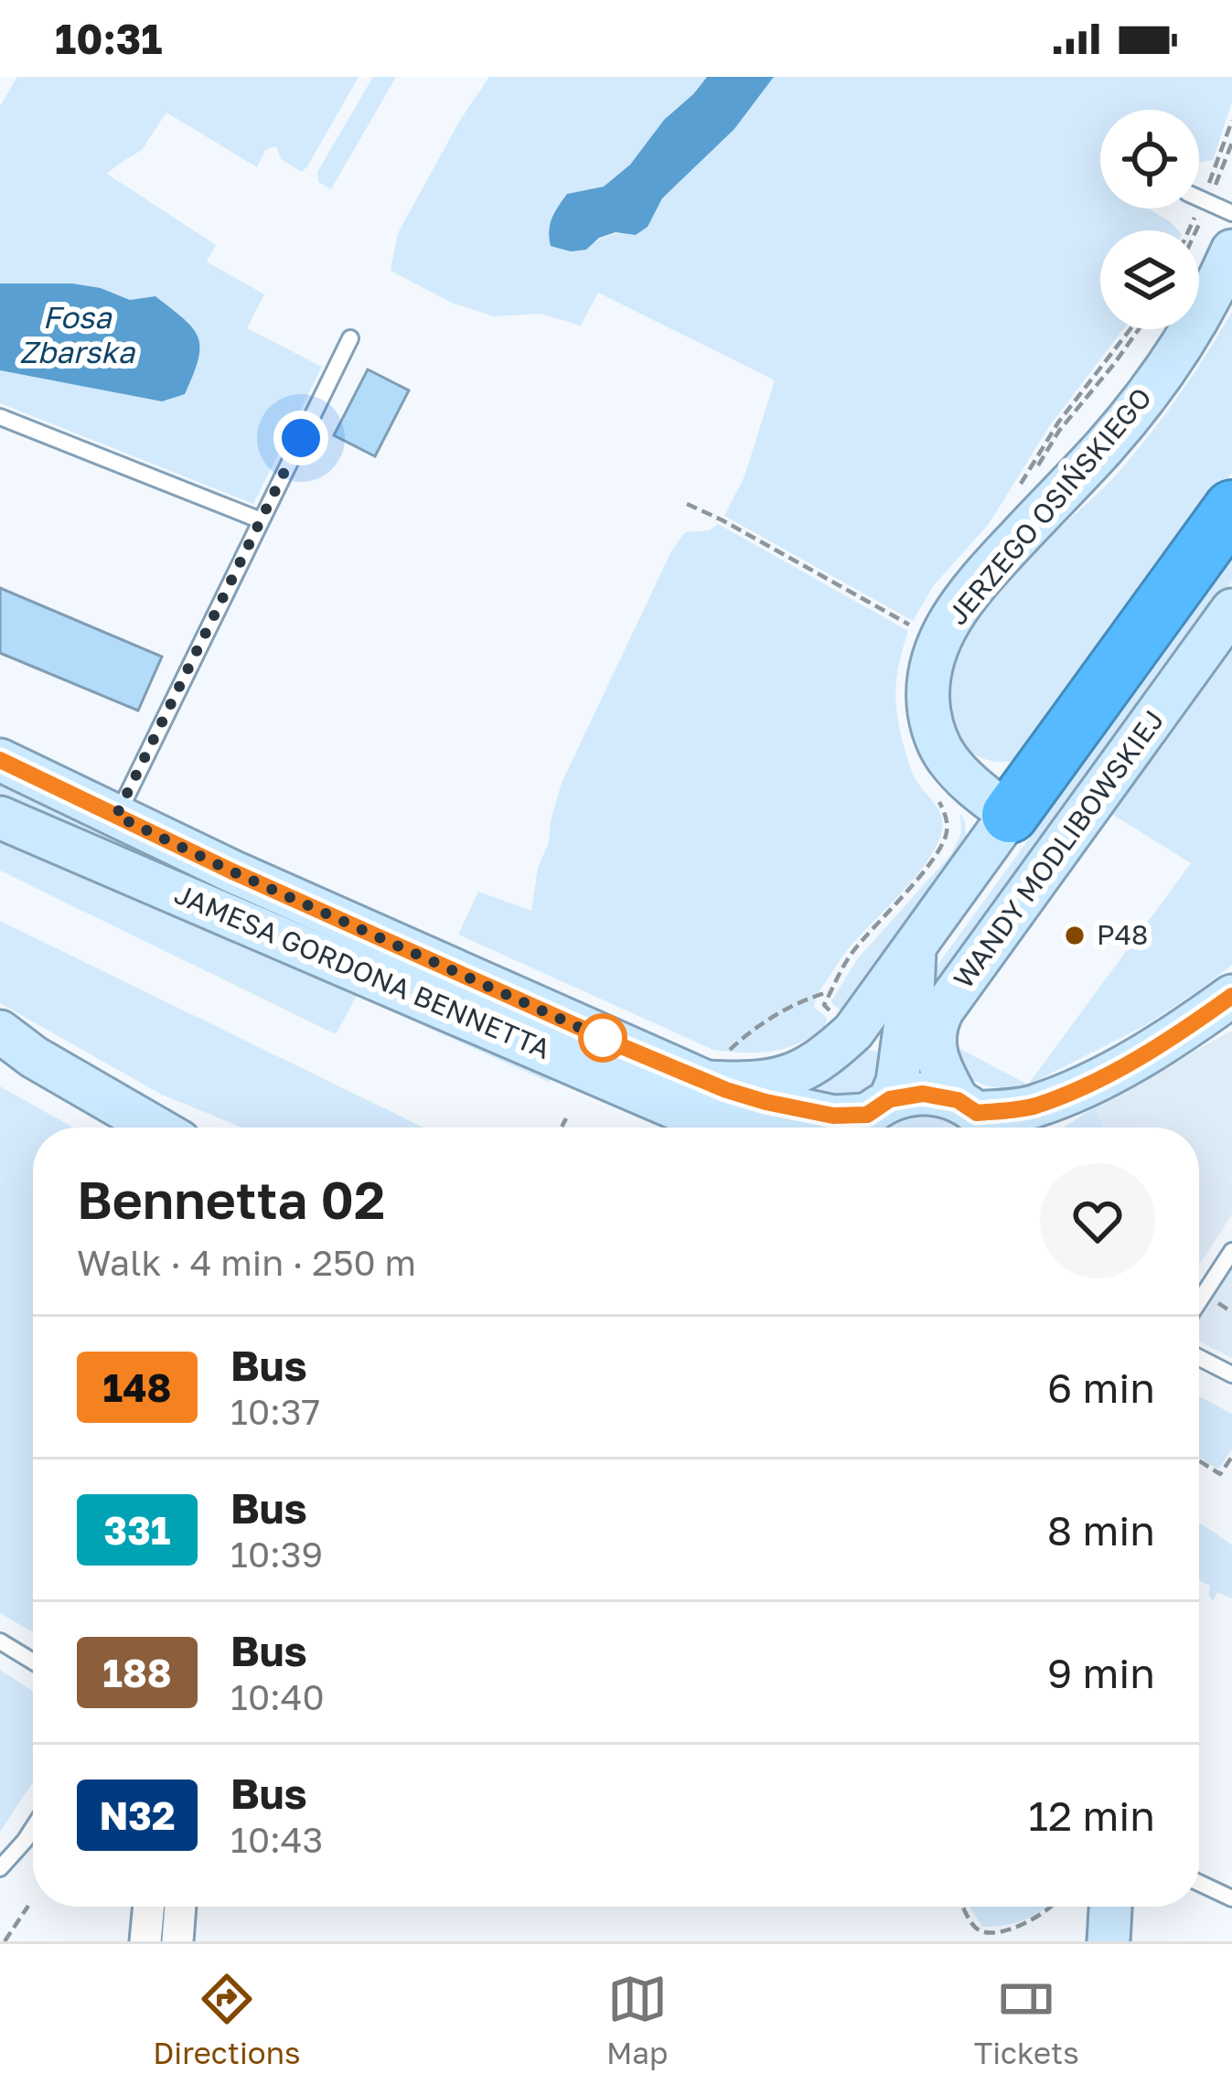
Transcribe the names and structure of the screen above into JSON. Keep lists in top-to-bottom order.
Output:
{
  "streets": {
    "main road": ["JERZEGO OSIŃSKIEGO", "WANDY MODLIBOWSKIEJ", "JAMESA GORDONA BENNETTA"]
  },
  "crossings": [
    ["WANDY MODLIBOWSKIEJ", "JAMESA GORDONA BENNETTA"]
  ],
  "water": ["Fosa Zbarska"],
  "places": ["P48"],
  "lines": ["bus line 148"],
  "page": {
    "status": "10:31",
    "heading": ["Bennetta 02", "Walk · 4 min · 250 m"],
    "list": [
      {
        "mark": "148",
        "name": "Bus",
        "note": "10:37",
        "value": "6 min"
      },
      {
        "mark": "331",
        "name": "Bus",
        "note": "10:39",
        "value": "8 min"
      },
      {
        "mark": "188",
        "name": "Bus",
        "note": "10:40",
        "value": "9 min"
      },
      {
        "mark": "N32",
        "name": "Bus",
        "note": "10:43",
        "value": "12 min"
      }
    ],
    "tabs": ["Directions", "Map", "Tickets"]
  }
}
